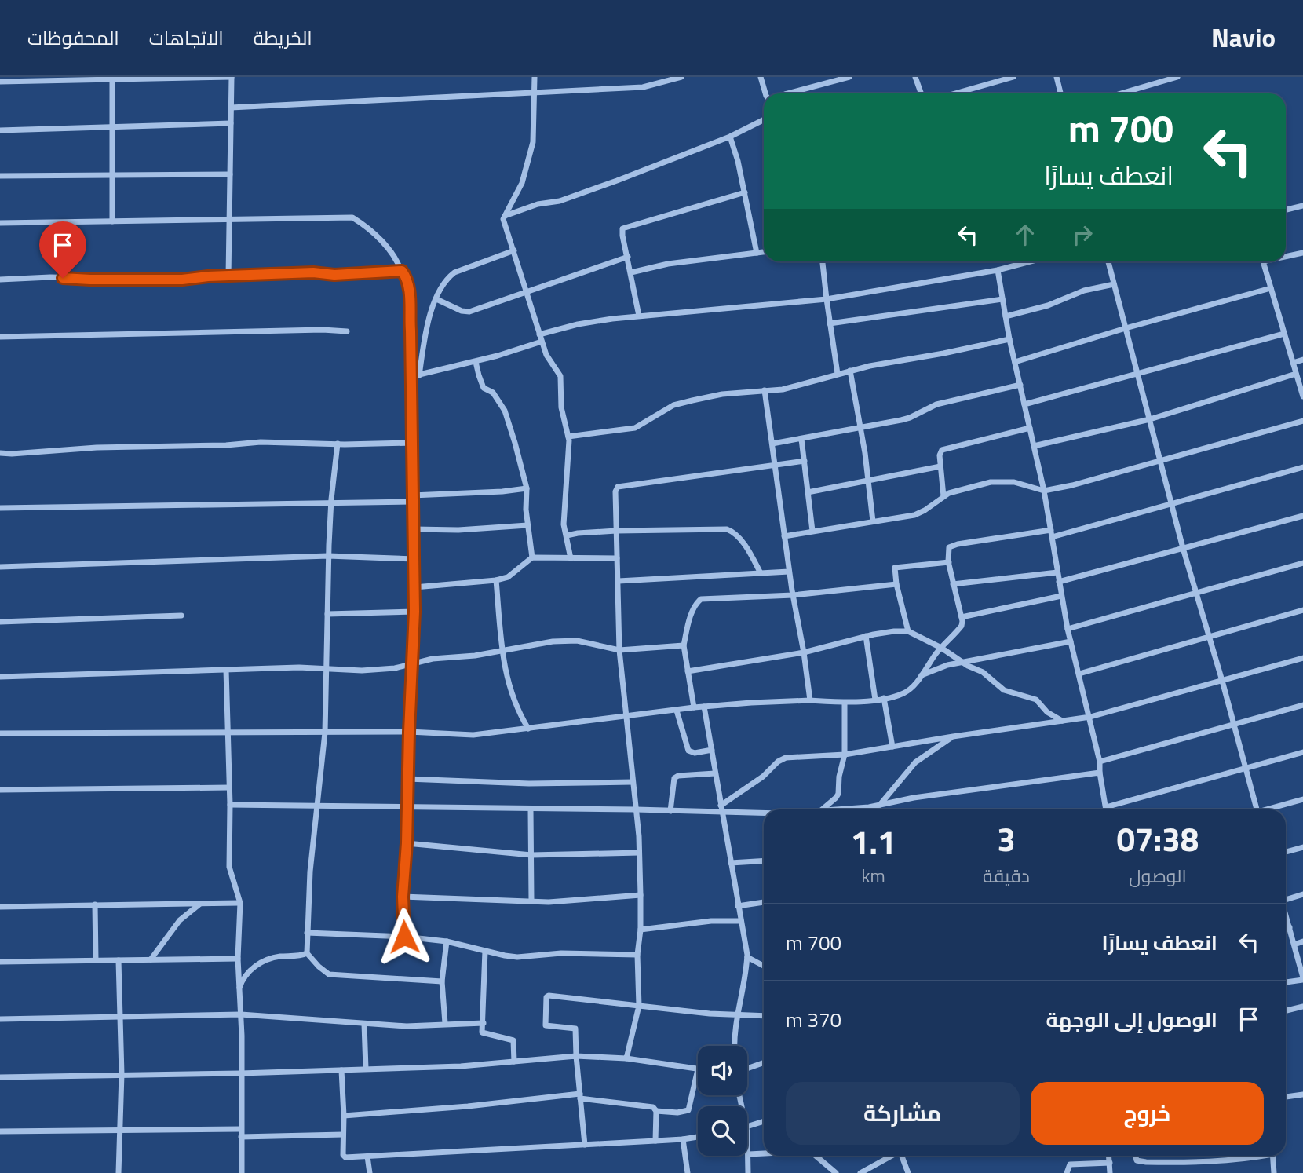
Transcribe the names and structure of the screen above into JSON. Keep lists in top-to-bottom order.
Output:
{
  "page": {
    "header": "Navio",
    "nav": ["الخريطة", "الاتجاهات", "المحفوظات"],
    "turn": ["700 m", "انعطف يسارًا"],
    "eta": [
      "07:38",
      "الوصول",
      "3",
      "دقيقة",
      "1.1",
      "km"
    ],
    "list": [
      {
        "name": "انعطف يسارًا",
        "value": "700 m"
      },
      {
        "name": "الوصول إلى الوجهة",
        "value": "370 m"
      }
    ],
    "buttons": ["خروج", "مشاركة"]
  }
}
